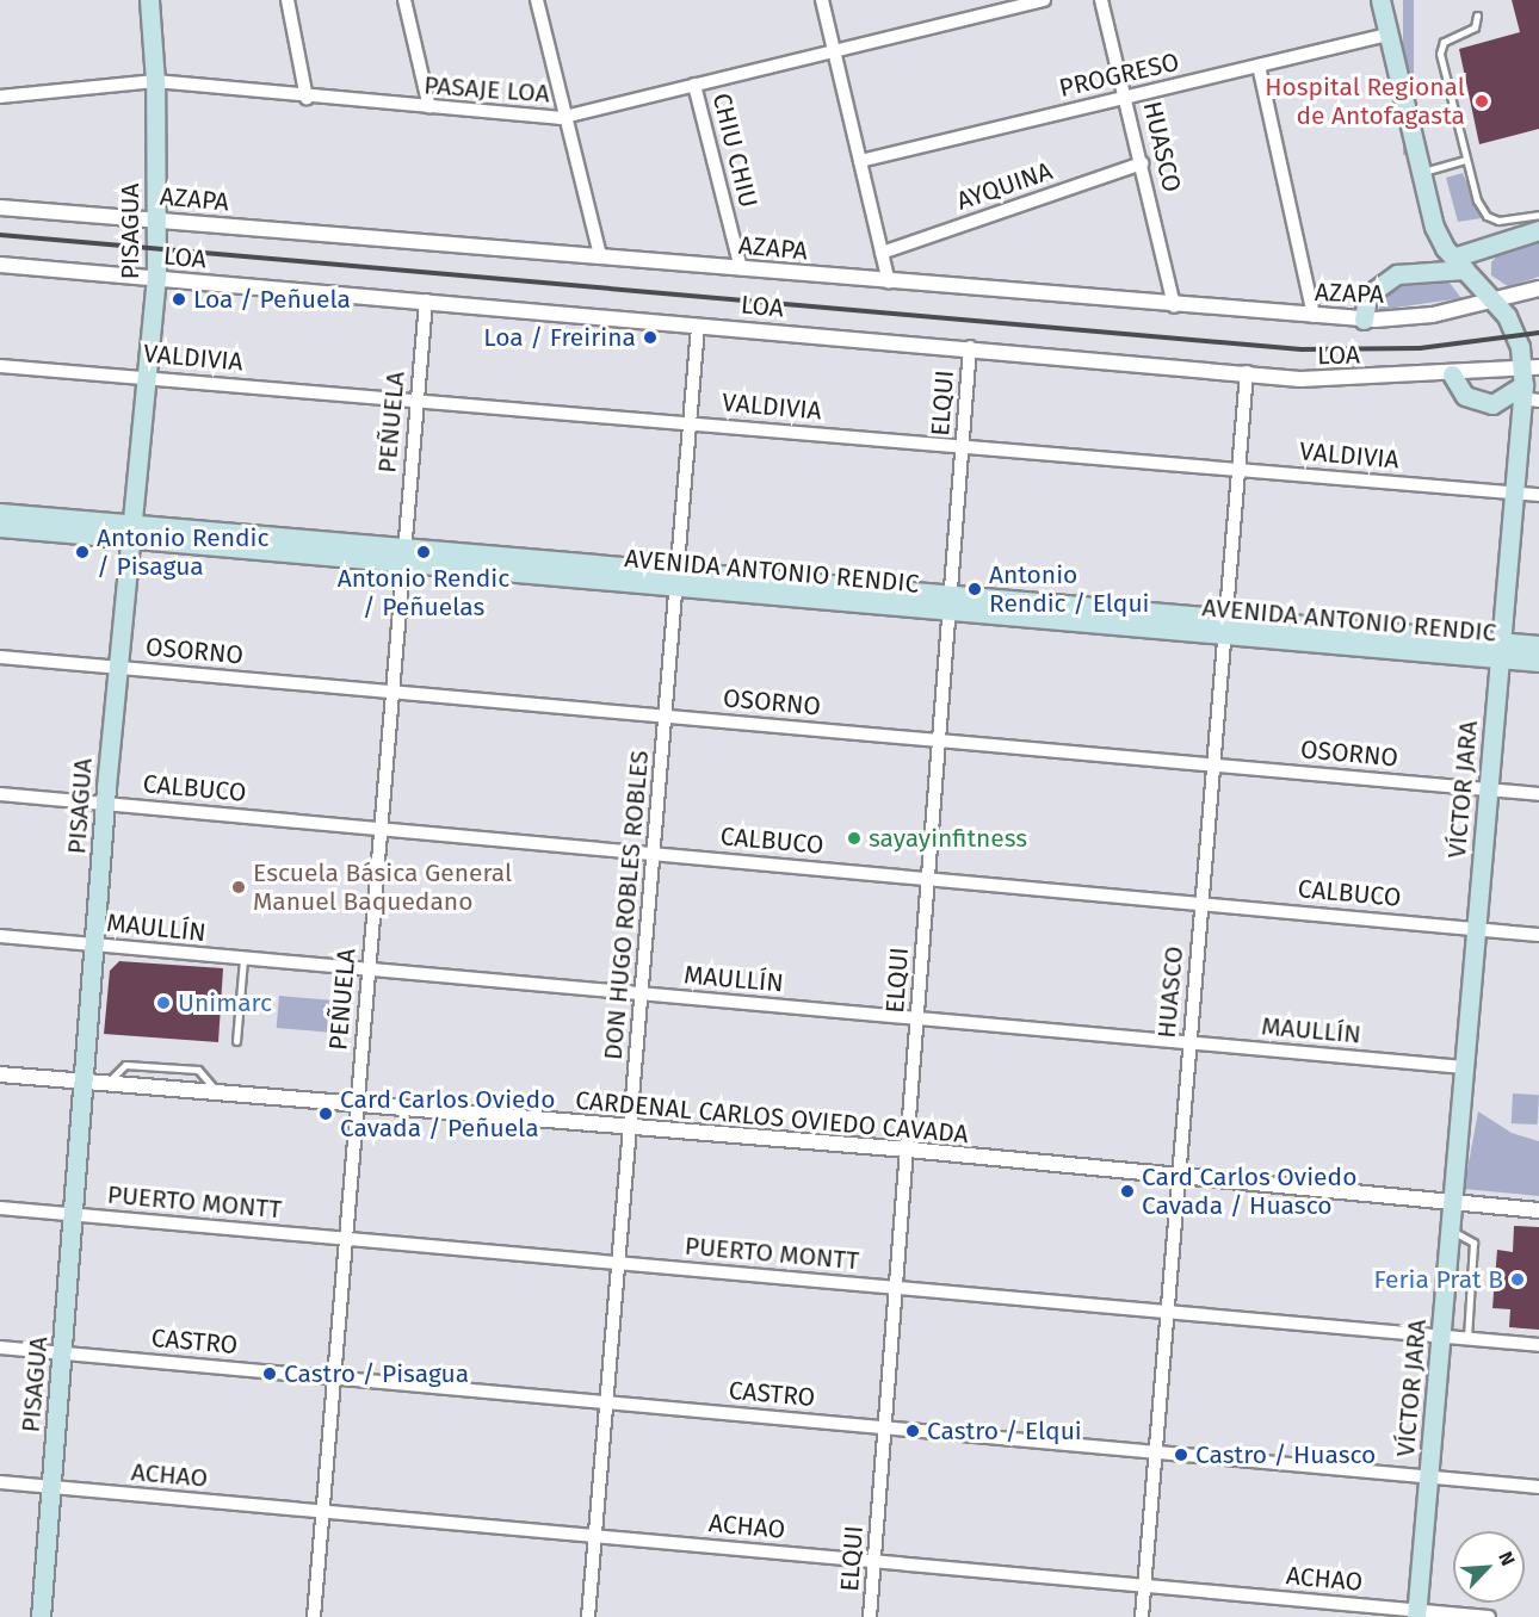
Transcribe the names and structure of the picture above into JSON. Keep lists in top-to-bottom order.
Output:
{
  "streets": {
    "main road": ["PISAGUA", "AVENIDA ANTONIO RENDIC", "VÍCTOR JARA"],
    "street": [
      "PROGRESO",
      "PASAJE LOA",
      "HUASCO",
      "CHIU CHIU",
      "AYQUINA",
      "AZAPA",
      "LOA",
      "VALDIVIA",
      "ELQUI",
      "PEÑUELA",
      "OSORNO",
      "CALBUCO",
      "DON HUGO ROBLES ROBLES",
      "MAULLÍN",
      "CARDENAL CARLOS OVIEDO CAVADA",
      "PUERTO MONTT",
      "CASTRO",
      "ACHAO"
    ]
  },
  "crossings": [
    ["PROGRESO", "HUASCO"],
    ["PROGRESO", "VÍCTOR JARA"],
    ["PASAJE LOA", "CHIU CHIU"],
    ["PASAJE LOA", "PISAGUA"],
    ["HUASCO", "AYQUINA"],
    ["HUASCO", "AZAPA"],
    ["HUASCO", "LOA"],
    ["HUASCO", "VALDIVIA"],
    ["HUASCO", "AVENIDA ANTONIO RENDIC"],
    ["HUASCO", "OSORNO"],
    ["HUASCO", "CALBUCO"],
    ["HUASCO", "MAULLÍN"],
    ["HUASCO", "CARDENAL CARLOS OVIEDO CAVADA"],
    ["HUASCO", "PUERTO MONTT"],
    ["HUASCO", "CASTRO"],
    ["HUASCO", "ACHAO"],
    ["CHIU CHIU", "AZAPA"],
    ["AZAPA", "PISAGUA"],
    ["AZAPA", "VÍCTOR JARA"],
    ["PISAGUA", "LOA"],
    ["PISAGUA", "VALDIVIA"],
    ["PISAGUA", "AVENIDA ANTONIO RENDIC"],
    ["PISAGUA", "OSORNO"],
    ["PISAGUA", "CALBUCO"],
    ["PISAGUA", "MAULLÍN"],
    ["PISAGUA", "CARDENAL CARLOS OVIEDO CAVADA"],
    ["PISAGUA", "PUERTO MONTT"],
    ["PISAGUA", "CASTRO"],
    ["PISAGUA", "ACHAO"],
    ["LOA", "ELQUI"],
    ["LOA", "PEÑUELA"],
    ["LOA", "VÍCTOR JARA"],
    ["LOA", "DON HUGO ROBLES ROBLES"],
    ["VALDIVIA", "ELQUI"],
    ["VALDIVIA", "PEÑUELA"],
    ["VALDIVIA", "VÍCTOR JARA"],
    ["VALDIVIA", "DON HUGO ROBLES ROBLES"],
    ["ELQUI", "AVENIDA ANTONIO RENDIC"],
    ["ELQUI", "OSORNO"],
    ["ELQUI", "CALBUCO"],
    ["ELQUI", "MAULLÍN"],
    ["ELQUI", "CARDENAL CARLOS OVIEDO CAVADA"],
    ["ELQUI", "PUERTO MONTT"],
    ["ELQUI", "CASTRO"],
    ["ELQUI", "ACHAO"],
    ["PEÑUELA", "AVENIDA ANTONIO RENDIC"],
    ["PEÑUELA", "OSORNO"],
    ["PEÑUELA", "CALBUCO"],
    ["PEÑUELA", "MAULLÍN"],
    ["PEÑUELA", "CARDENAL CARLOS OVIEDO CAVADA"],
    ["PEÑUELA", "PUERTO MONTT"],
    ["PEÑUELA", "CASTRO"],
    ["PEÑUELA", "ACHAO"],
    ["AVENIDA ANTONIO RENDIC", "VÍCTOR JARA"],
    ["AVENIDA ANTONIO RENDIC", "DON HUGO ROBLES ROBLES"],
    ["OSORNO", "VÍCTOR JARA"],
    ["OSORNO", "DON HUGO ROBLES ROBLES"],
    ["CALBUCO", "VÍCTOR JARA"],
    ["CALBUCO", "DON HUGO ROBLES ROBLES"],
    ["VÍCTOR JARA", "MAULLÍN"],
    ["VÍCTOR JARA", "CARDENAL CARLOS OVIEDO CAVADA"],
    ["VÍCTOR JARA", "PUERTO MONTT"],
    ["VÍCTOR JARA", "CASTRO"],
    ["VÍCTOR JARA", "ACHAO"],
    ["DON HUGO ROBLES ROBLES", "MAULLÍN"],
    ["DON HUGO ROBLES ROBLES", "CARDENAL CARLOS OVIEDO CAVADA"],
    ["DON HUGO ROBLES ROBLES", "PUERTO MONTT"],
    ["DON HUGO ROBLES ROBLES", "CASTRO"],
    ["DON HUGO ROBLES ROBLES", "ACHAO"]
  ],
  "places": [
    "Hospital Regional de Antofagasta",
    "Loa / Peñuela",
    "Loa / Freirina",
    "Antonio Rendic / Pisagua",
    "Antonio Rendic / Peñuelas",
    "Antonio Rendic / Elqui",
    "sayayinfitness",
    "Escuela Básica General Manuel Baquedano",
    "Unimarc",
    "Card Carlos Oviedo Cavada / Peñuela",
    "Card Carlos Oviedo Cavada / Huasco",
    "Feria Prat B",
    "Castro / Pisagua",
    "Castro / Elqui",
    "Castro / Huasco"
  ],
  "north": "top right"
}
